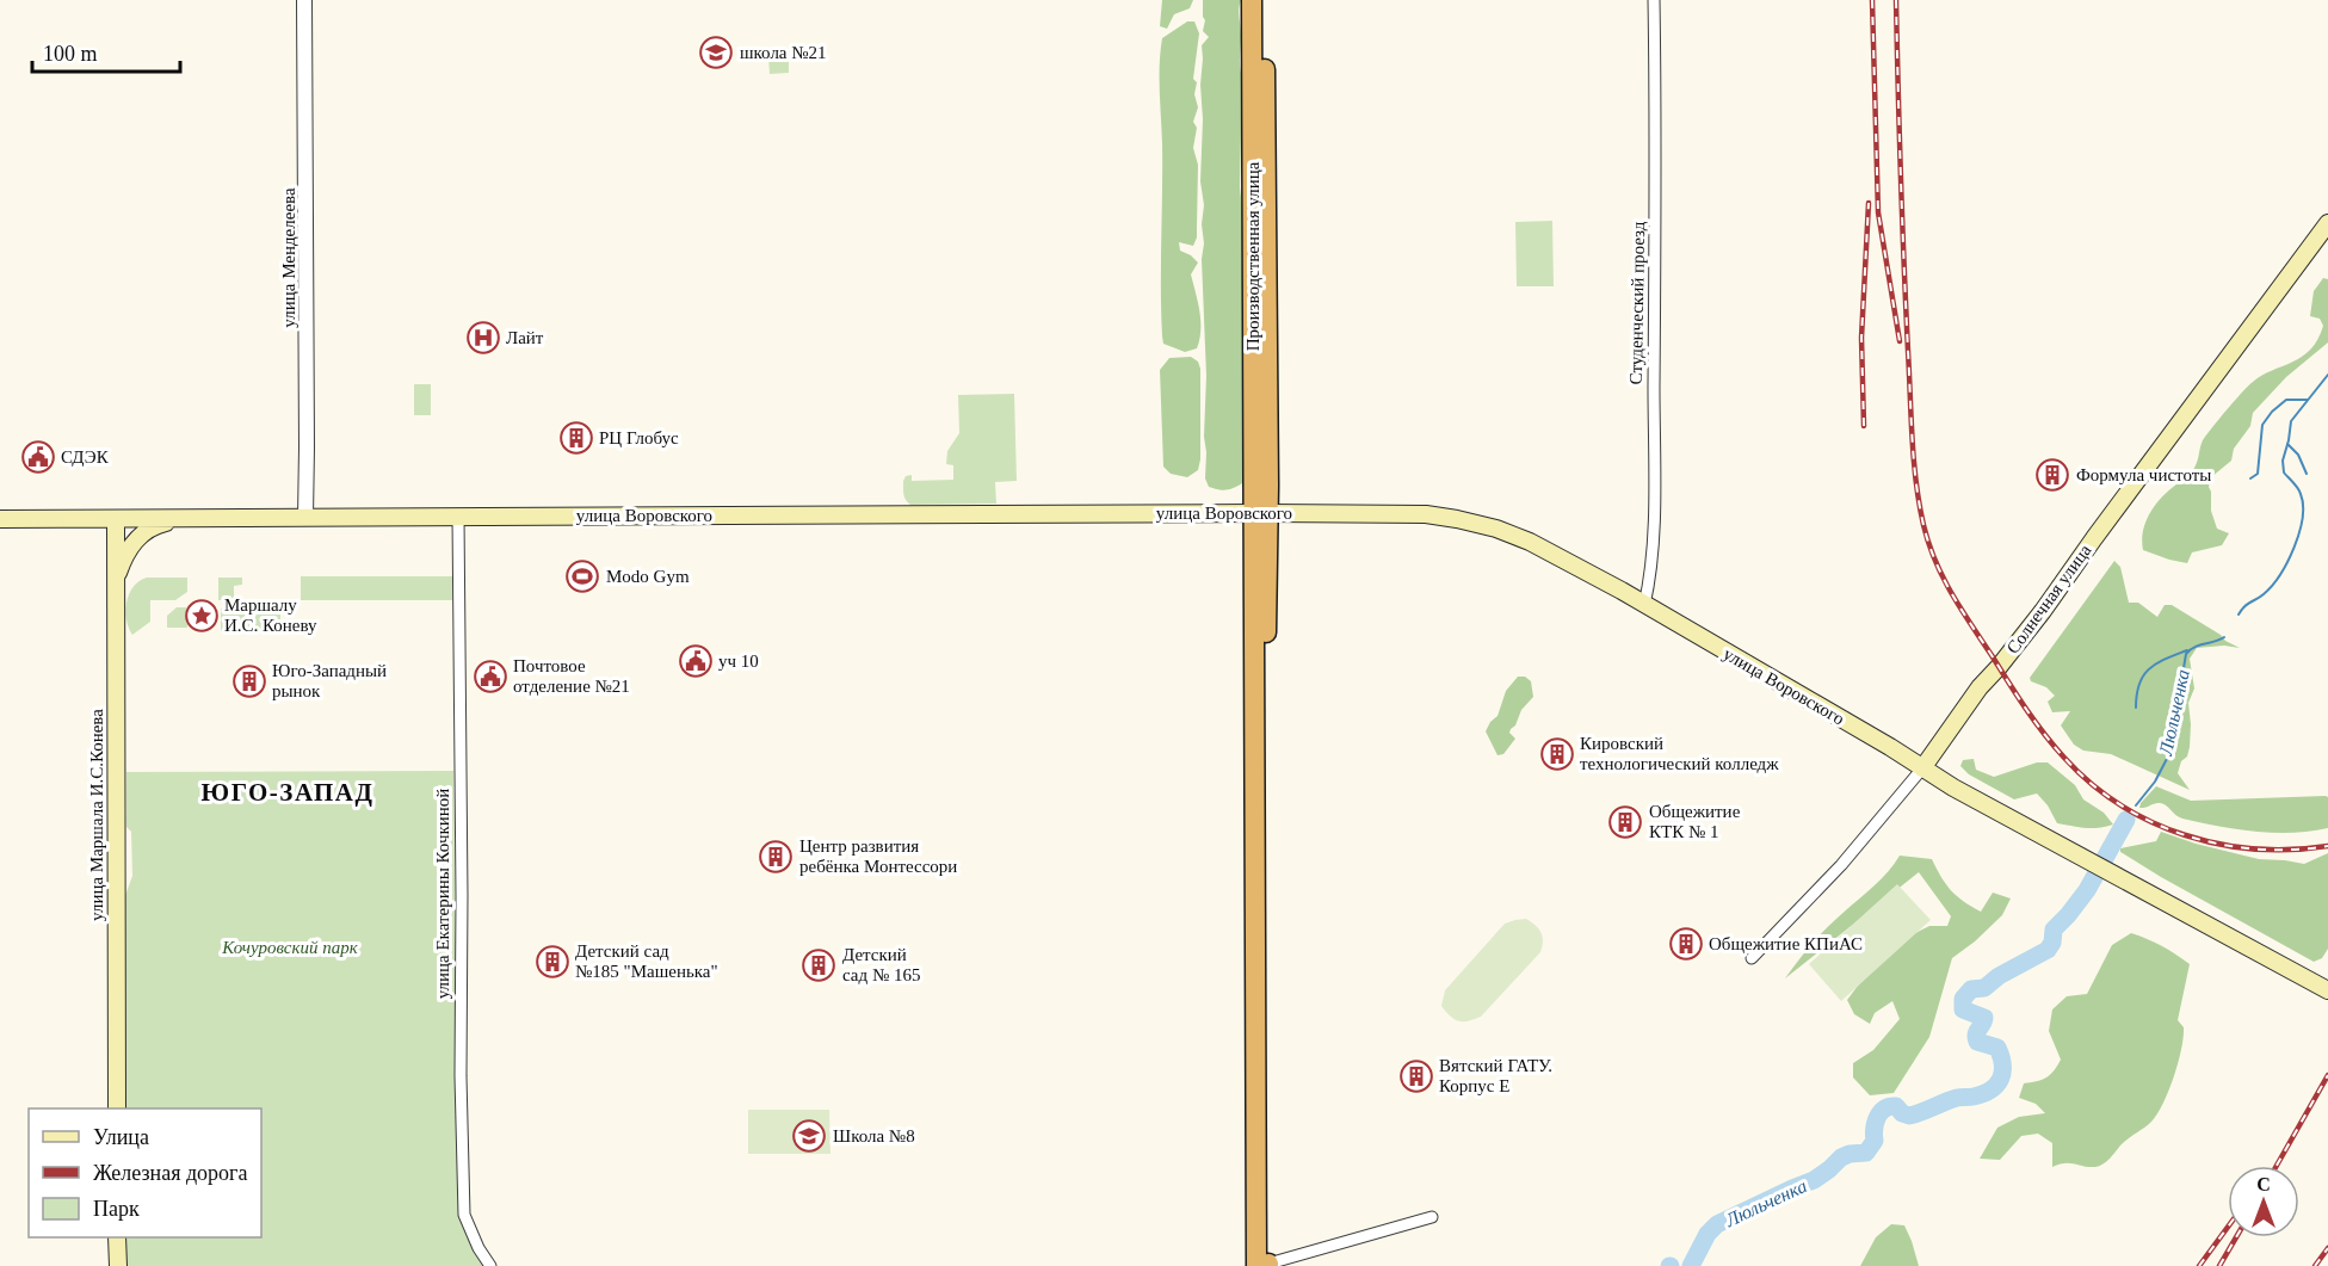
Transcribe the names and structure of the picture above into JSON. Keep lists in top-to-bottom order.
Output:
{
  "streets": {
    "highway": ["Производственная улица"],
    "main road": ["улица Воровского", "Солнечная улица", "улица Маршала И.С.Конева"],
    "street": ["улица Менделеева", "Студенческий проезд", "улица Екатерины Кочкиной"]
  },
  "crossings": [
    ["Производственная улица", "улица Воровского"],
    ["улица Менделеева", "улица Воровского"],
    ["Студенческий проезд", "улица Воровского"],
    ["улица Воровского", "Солнечная улица"],
    ["улица Воровского", "улица Маршала И.С.Конева"],
    ["улица Воровского", "улица Екатерины Кочкиной"]
  ],
  "districts": ["ЮГО-ЗАПАД"],
  "water": ["Люльченка"],
  "parks": ["Кочуровский парк"],
  "places": {
    "school or university": ["школа №21", "Школа №8"],
    "hospital": ["Лайт"],
    "building": [
      "РЦ Глобус",
      "Формула чистоты",
      "Юго-Западный рынок",
      "Кировский технологический колледж",
      "Общежитие КТК № 1",
      "Центр развития ребёнка Монтессори",
      "Общежитие КПиАС",
      "Детский сад №185 \"Машенька\"",
      "Детский сад № 165",
      "Вятский ГАТУ. Корпус Е"
    ],
    "public building": ["СДЭК", "уч 10", "Почтовое отделение №21"],
    "sports": ["Modo Gym"],
    "place": ["Маршалу И.С. Коневу"]
  },
  "legend": ["Улица", "Железная дорога", "Парк"],
  "scale_bar": "100 m",
  "north": "top"
}
